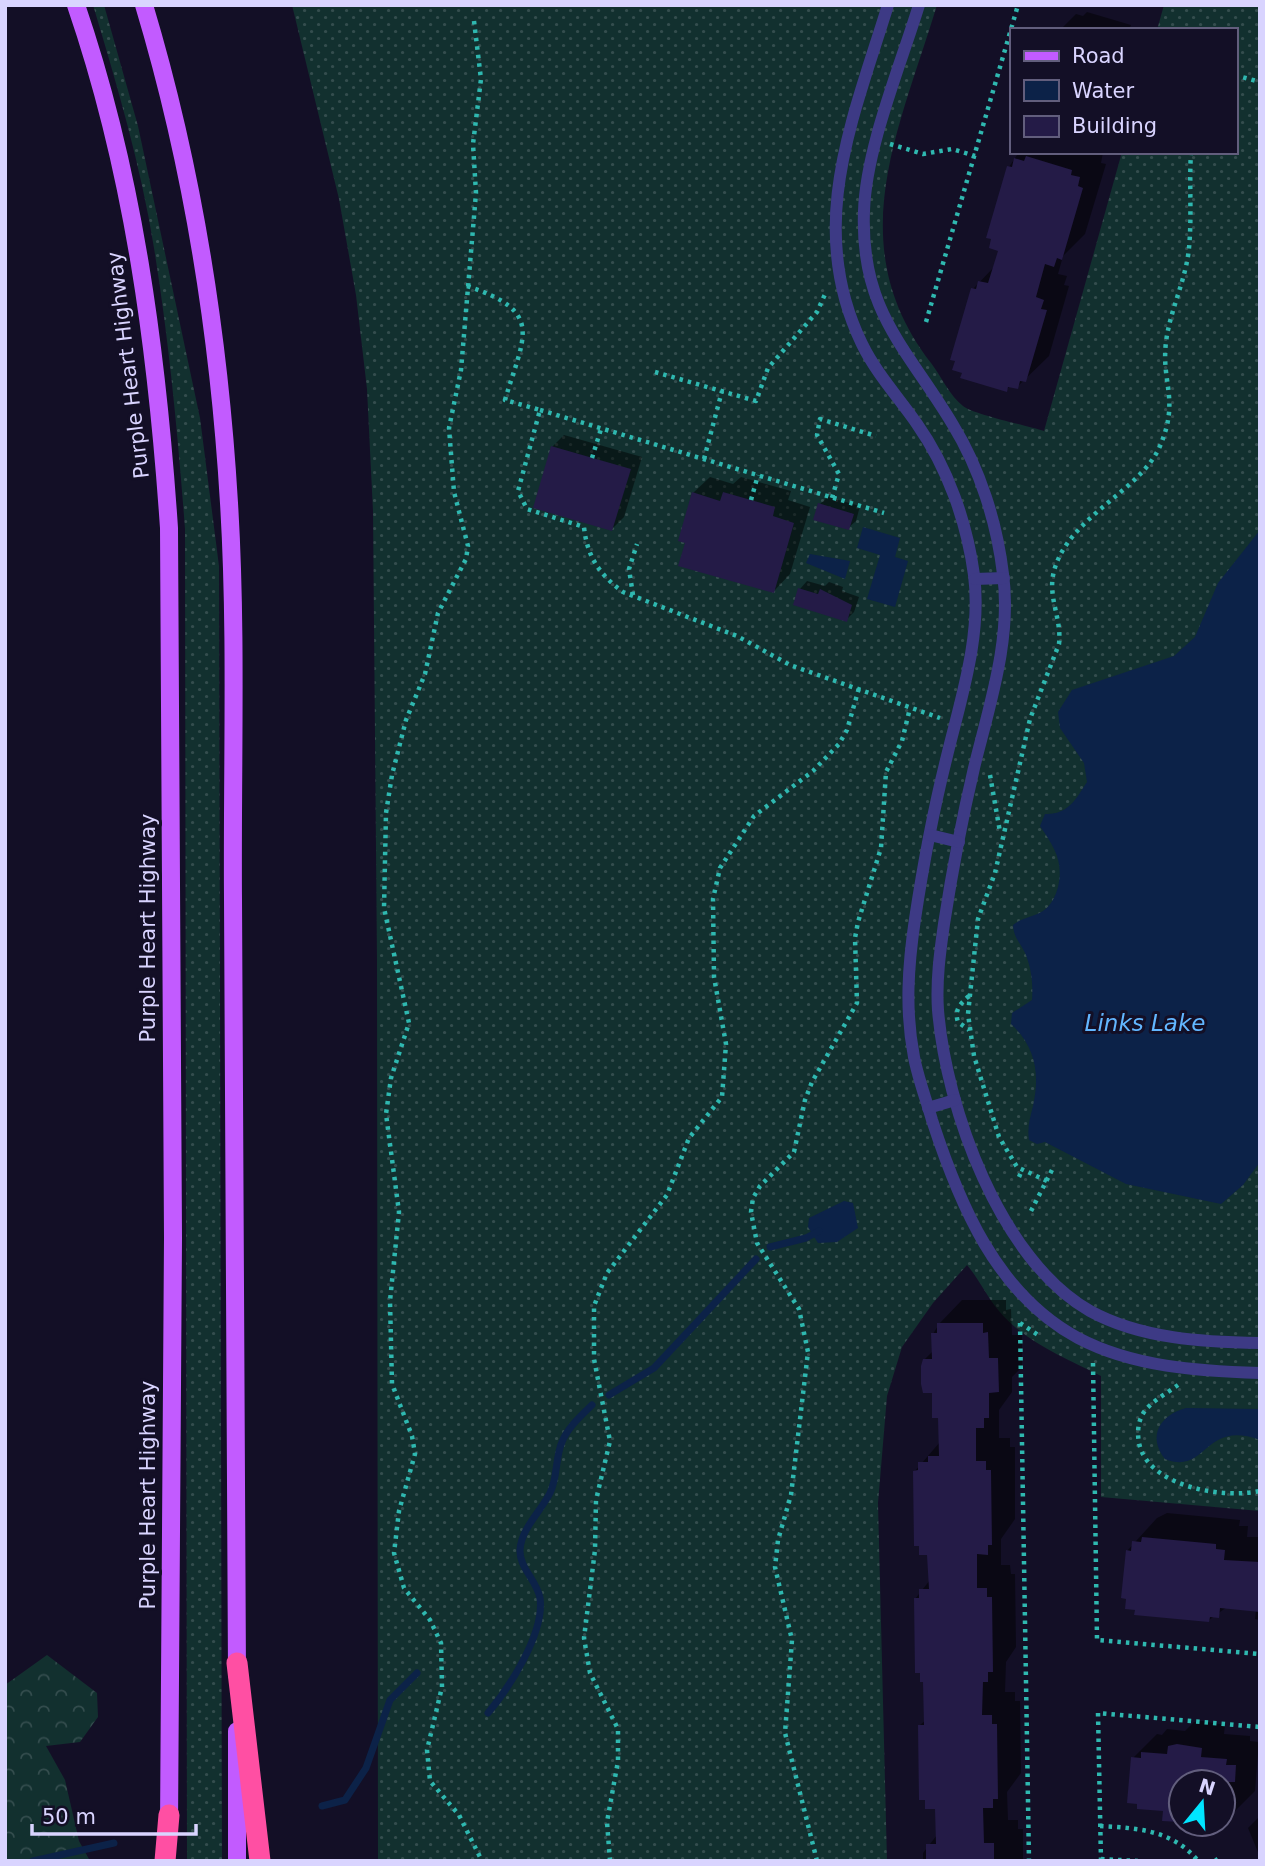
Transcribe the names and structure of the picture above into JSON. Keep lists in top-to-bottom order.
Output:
{
  "streets": {
    "main road": ["Purple Heart Highway"]
  },
  "water": ["Links Lake"],
  "legend": ["Road", "Water", "Building"],
  "scale_bar": "50 m",
  "north": "top"
}
